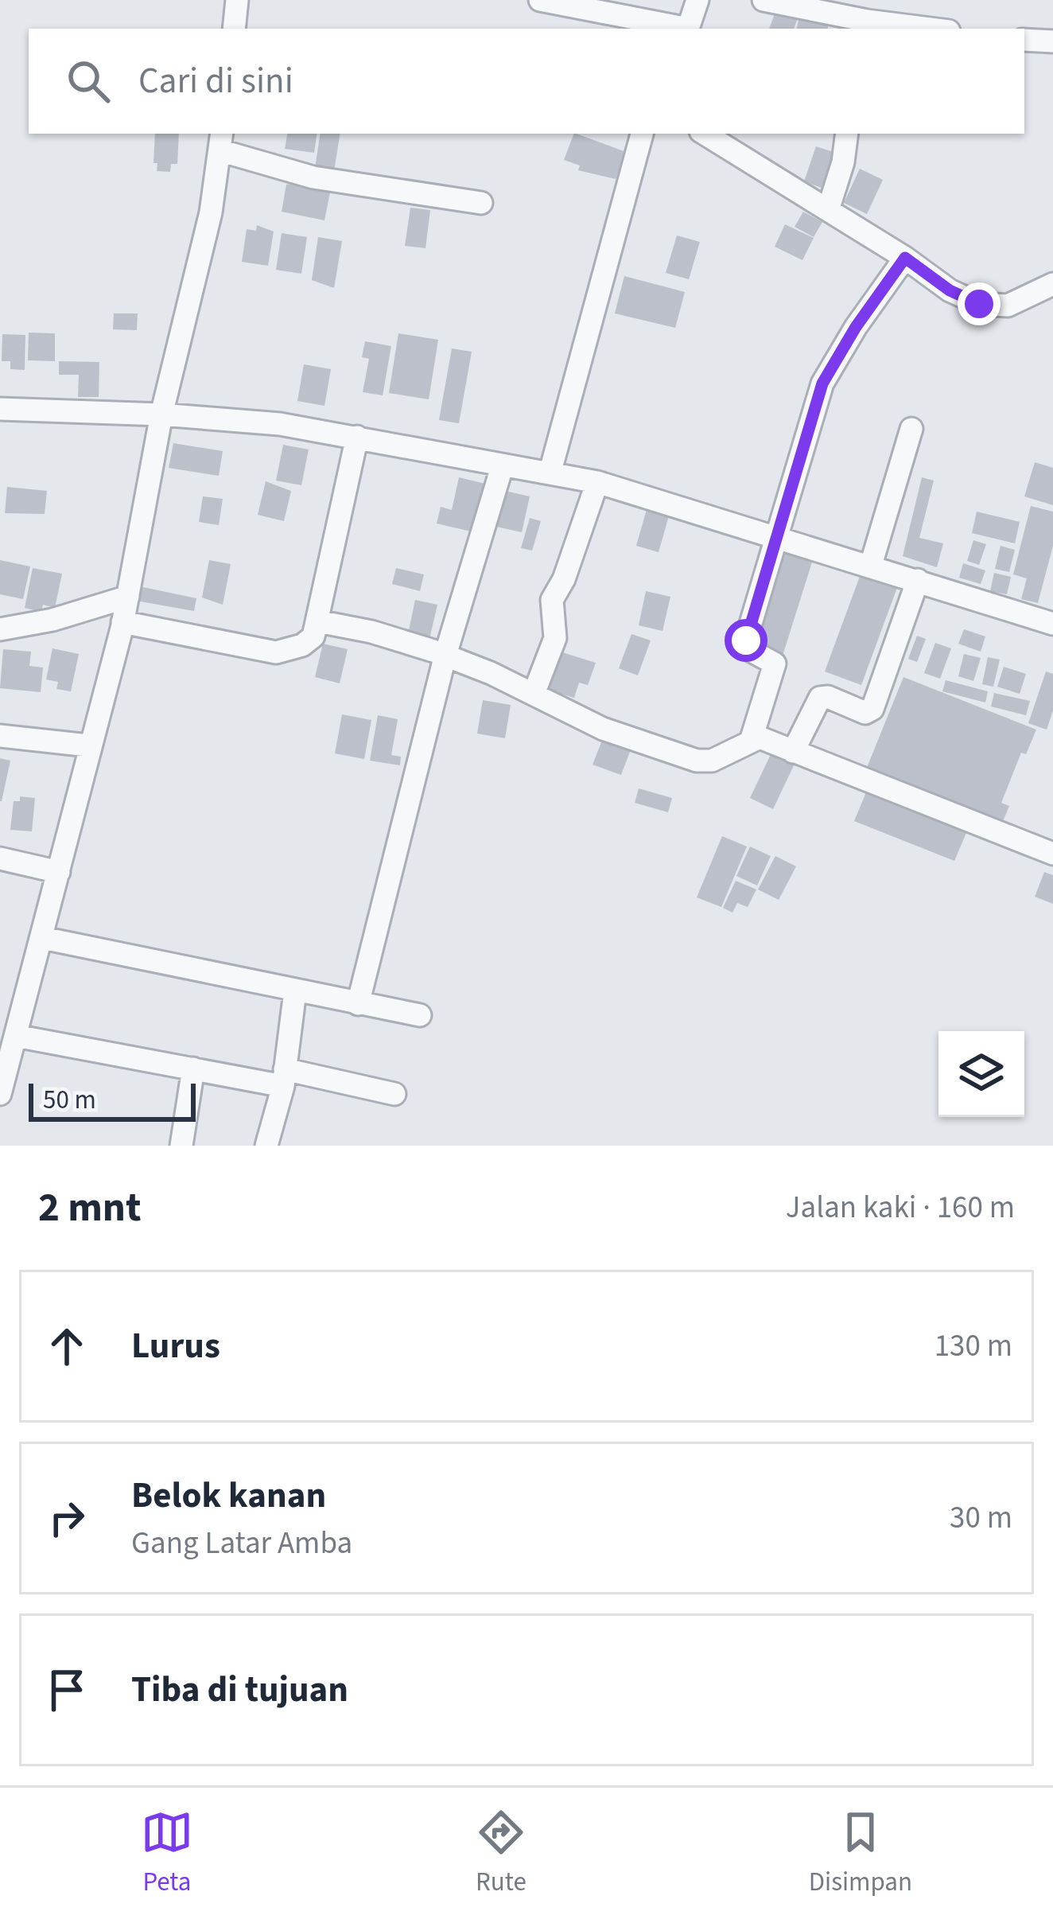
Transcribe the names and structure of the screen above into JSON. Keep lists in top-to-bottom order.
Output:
{
  "scale_bar": "50 m",
  "page": {
    "search": "Cari di sini",
    "scale": "50 m",
    "heading": ["2 mnt", "Jalan kaki · 160 m"],
    "list": [
      ["Lurus", "130 m"],
      ["Belok kanan", "Gang Latar Amba", "30 m"],
      "Tiba di tujuan"
    ],
    "nav": ["Peta", "Rute", "Disimpan"]
  }
}
